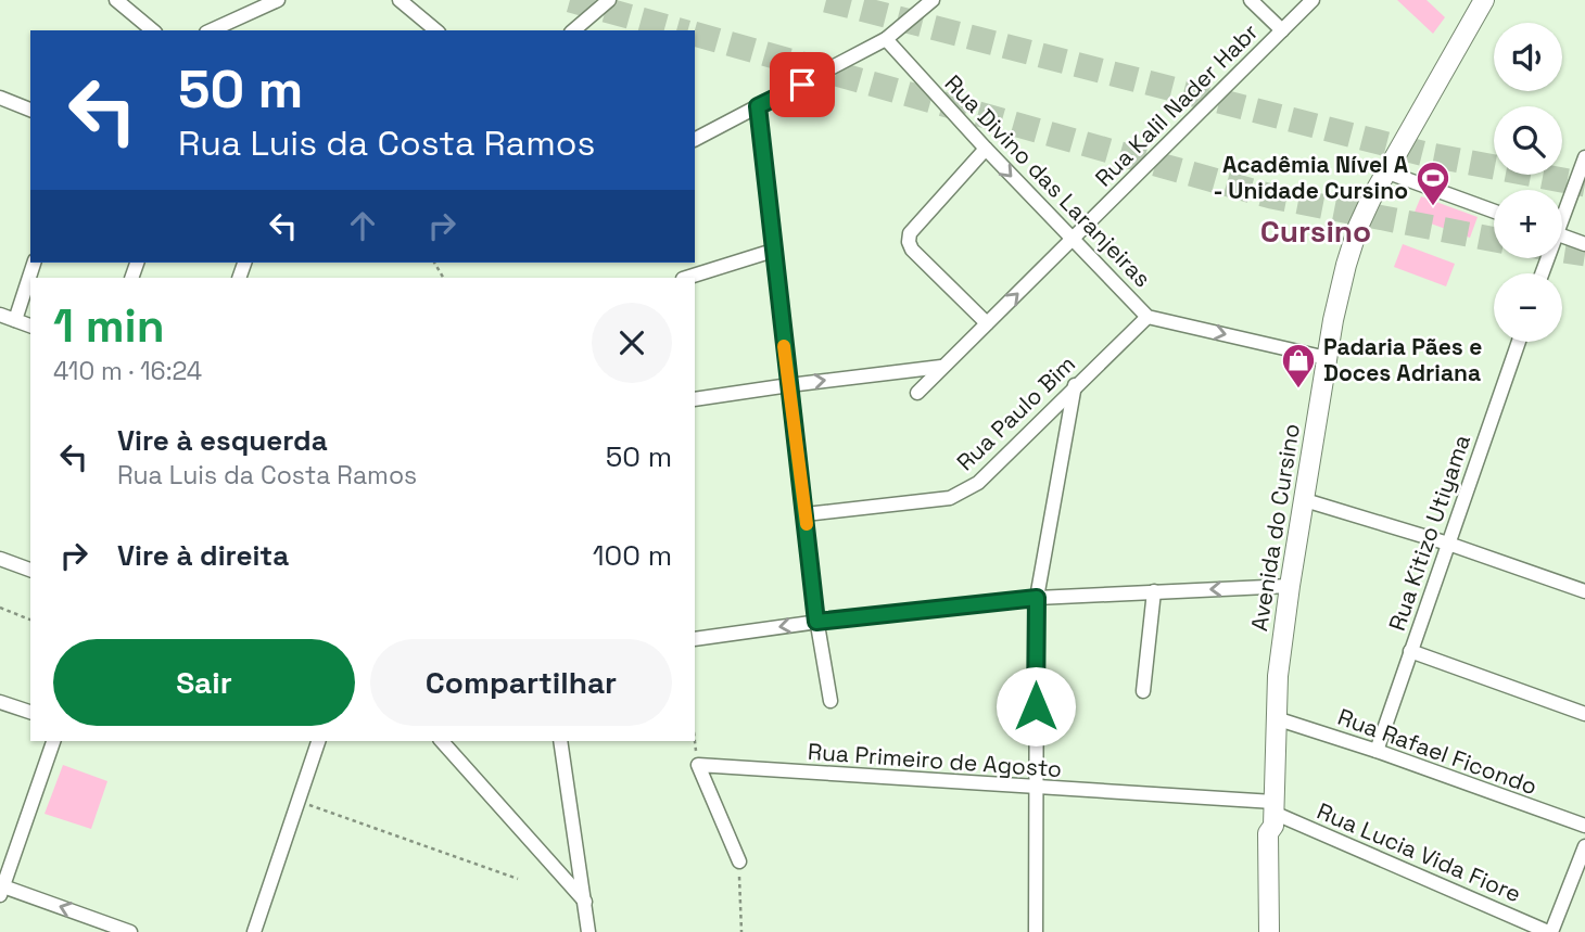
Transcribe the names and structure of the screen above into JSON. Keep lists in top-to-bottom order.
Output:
{
  "streets": {
    "main road": ["Avenida do Cursino"],
    "street": [
      "Rua Kalil Nader Habr",
      "Rua Divino das Laranjeiras",
      "Rua Paulo Bim",
      "Rua Kitizo Utiyama",
      "Rua Rafael Ficondo",
      "Rua Primeiro de Agosto",
      "Rua Lucia Vida Fiore"
    ]
  },
  "crossings": [
    ["Rua Kalil Nader Habr", "Rua Divino das Laranjeiras"],
    ["Rua Divino das Laranjeiras", "Rua Paulo Bim"],
    ["Rua Divino das Laranjeiras", "Avenida do Cursino"],
    ["Avenida do Cursino", "Rua Rafael Ficondo"],
    ["Avenida do Cursino", "Rua Primeiro de Agosto"],
    ["Avenida do Cursino", "Rua Lucia Vida Fiore"],
    ["Rua Kitizo Utiyama", "Rua Rafael Ficondo"],
    ["Rua Primeiro de Agosto", "Rua Lucia Vida Fiore"]
  ],
  "one_way": ["Rua Divino das Laranjeiras"],
  "districts": ["Cursino"],
  "places": {
    "sports": ["Acadêmia Nível A - Unidade Cursino"],
    "shop": ["Padaria Pães e Doces Adriana"]
  },
  "page": {
    "map_buttons": ["+", "−"],
    "turn": ["50 m", "Rua Luis da Costa Ramos"],
    "heading": ["1 min", "410 m · 16:24"],
    "list": [
      {
        "name": "Vire à esquerda",
        "note": "Rua Luis da Costa Ramos",
        "value": "50 m"
      },
      {
        "name": "Vire à direita",
        "value": "100 m"
      }
    ],
    "buttons": ["Sair", "Compartilhar"]
  }
}
